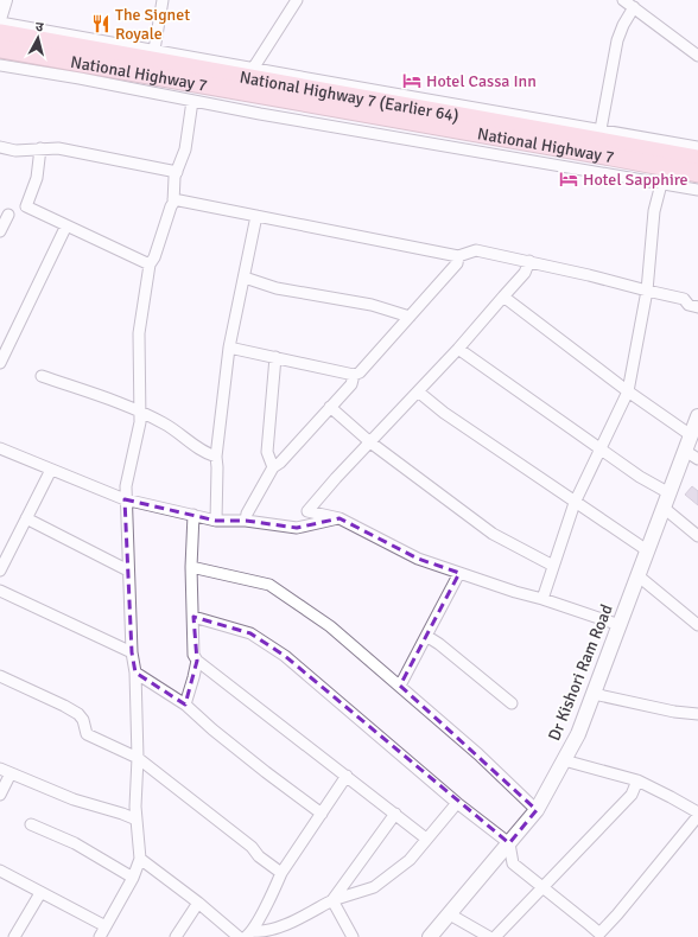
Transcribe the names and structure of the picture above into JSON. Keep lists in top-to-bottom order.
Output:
{
  "streets": {
    "highway": ["National Highway 7", "National Highway 7 (Earlier 64)"],
    "street": ["Dr Kishori Ram Road"]
  },
  "places": {
    "restaurant": ["The Signet Royale"],
    "hotel": ["Hotel Cassa Inn", "Hotel Sapphire"]
  },
  "north": "top"
}
